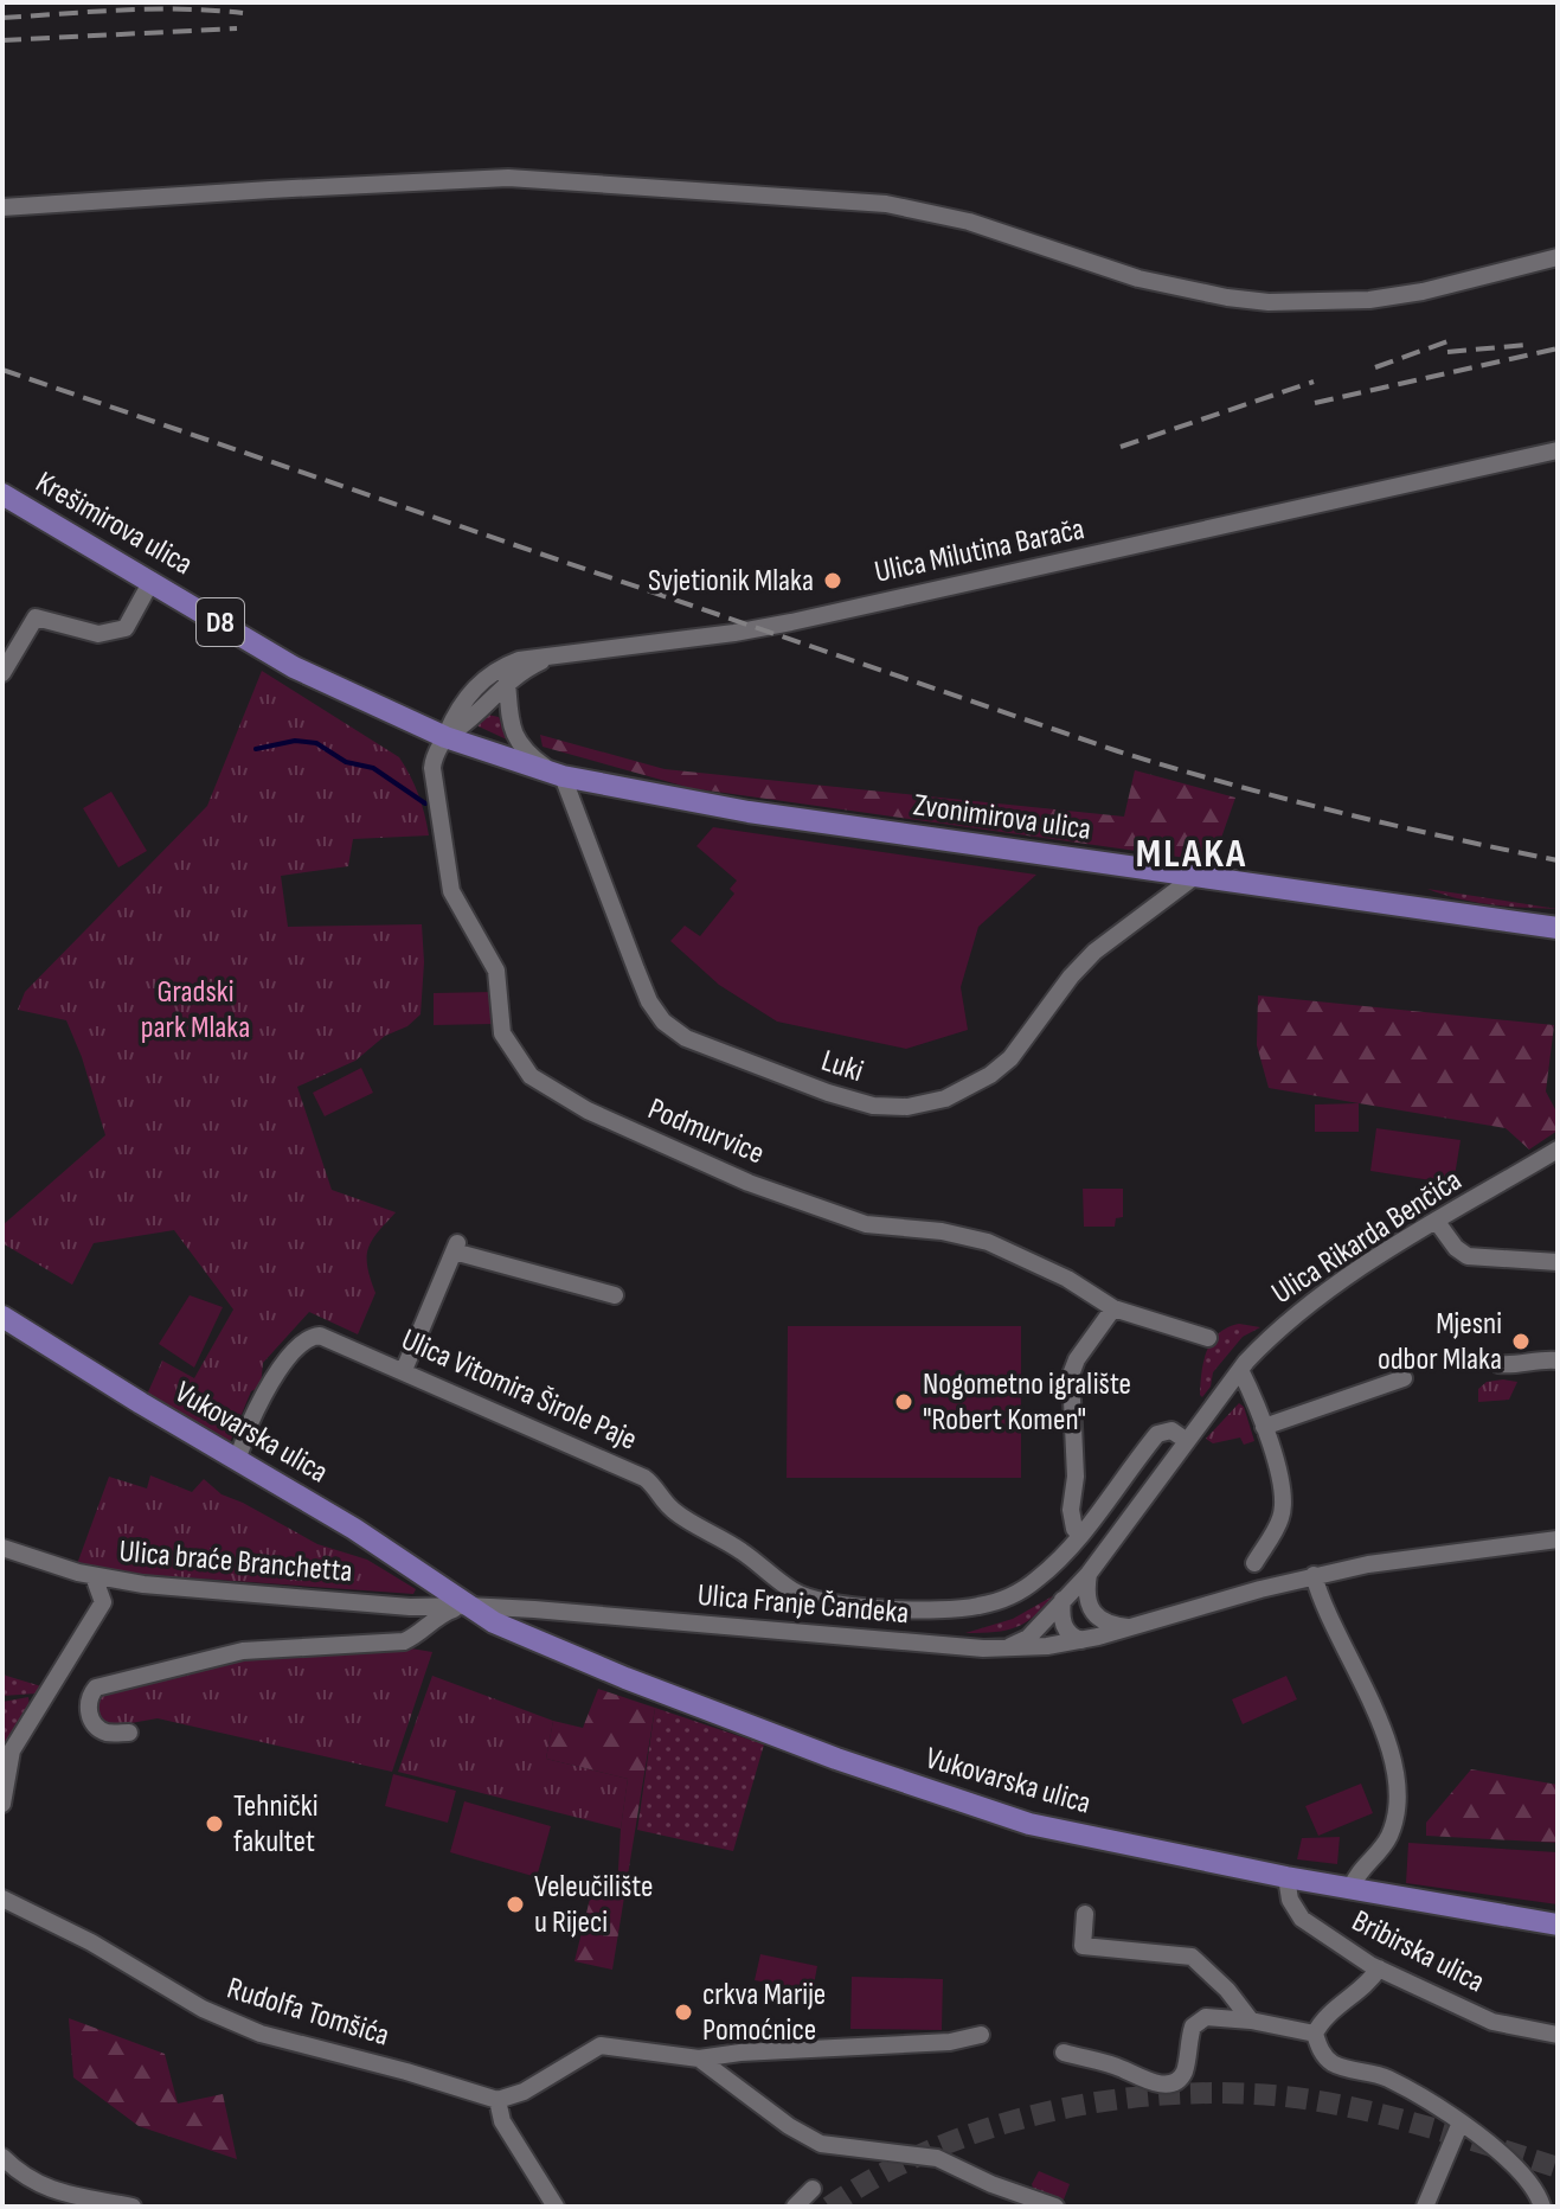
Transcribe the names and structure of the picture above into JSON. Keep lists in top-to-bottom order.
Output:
{
  "streets": {
    "main road": [
      "Krešimirova ulica",
      "D8",
      "Zvonimirova ulica",
      "Vukovarska ulica"
    ],
    "street": [
      "Ulica Milutina Barača",
      "Luki",
      "Podmurvice",
      "Ulica Rikarda Benčića",
      "Ulica Vitomira Širole Paje",
      "Ulica braće Branchetta",
      "Ulica Franje Čandeka",
      "Bribirska ulica",
      "Rudolfa Tomšića"
    ]
  },
  "crossings": [
    ["Krešimirova ulica", "Ulica Milutina Barača"],
    ["Krešimirova ulica", "Zvonimirova ulica"],
    ["Krešimirova ulica", "Podmurvice"],
    ["Ulica Milutina Barača", "Zvonimirova ulica"],
    ["Ulica Milutina Barača", "Podmurvice"],
    ["Zvonimirova ulica", "Luki"],
    ["Zvonimirova ulica", "Podmurvice"],
    ["Ulica Rikarda Benčića", "Ulica Vitomira Širole Paje"],
    ["Ulica Rikarda Benčića", "Ulica Franje Čandeka"],
    ["Ulica Vitomira Širole Paje", "Vukovarska ulica"],
    ["Vukovarska ulica", "Ulica braće Branchetta"],
    ["Vukovarska ulica", "Ulica Franje Čandeka"],
    ["Vukovarska ulica", "Bribirska ulica"],
    ["Ulica braće Branchetta", "Ulica Franje Čandeka"]
  ],
  "districts": ["MLAKA"],
  "parks": ["Gradski park Mlaka"],
  "places": [
    "Svjetionik Mlaka",
    "Mjesni odbor Mlaka",
    "Nogometno igralište \"Robert Komen\"",
    "Tehnički fakultet",
    "Veleučilište u Rijeci",
    "crkva Marije Pomoćnice"
  ]
}
